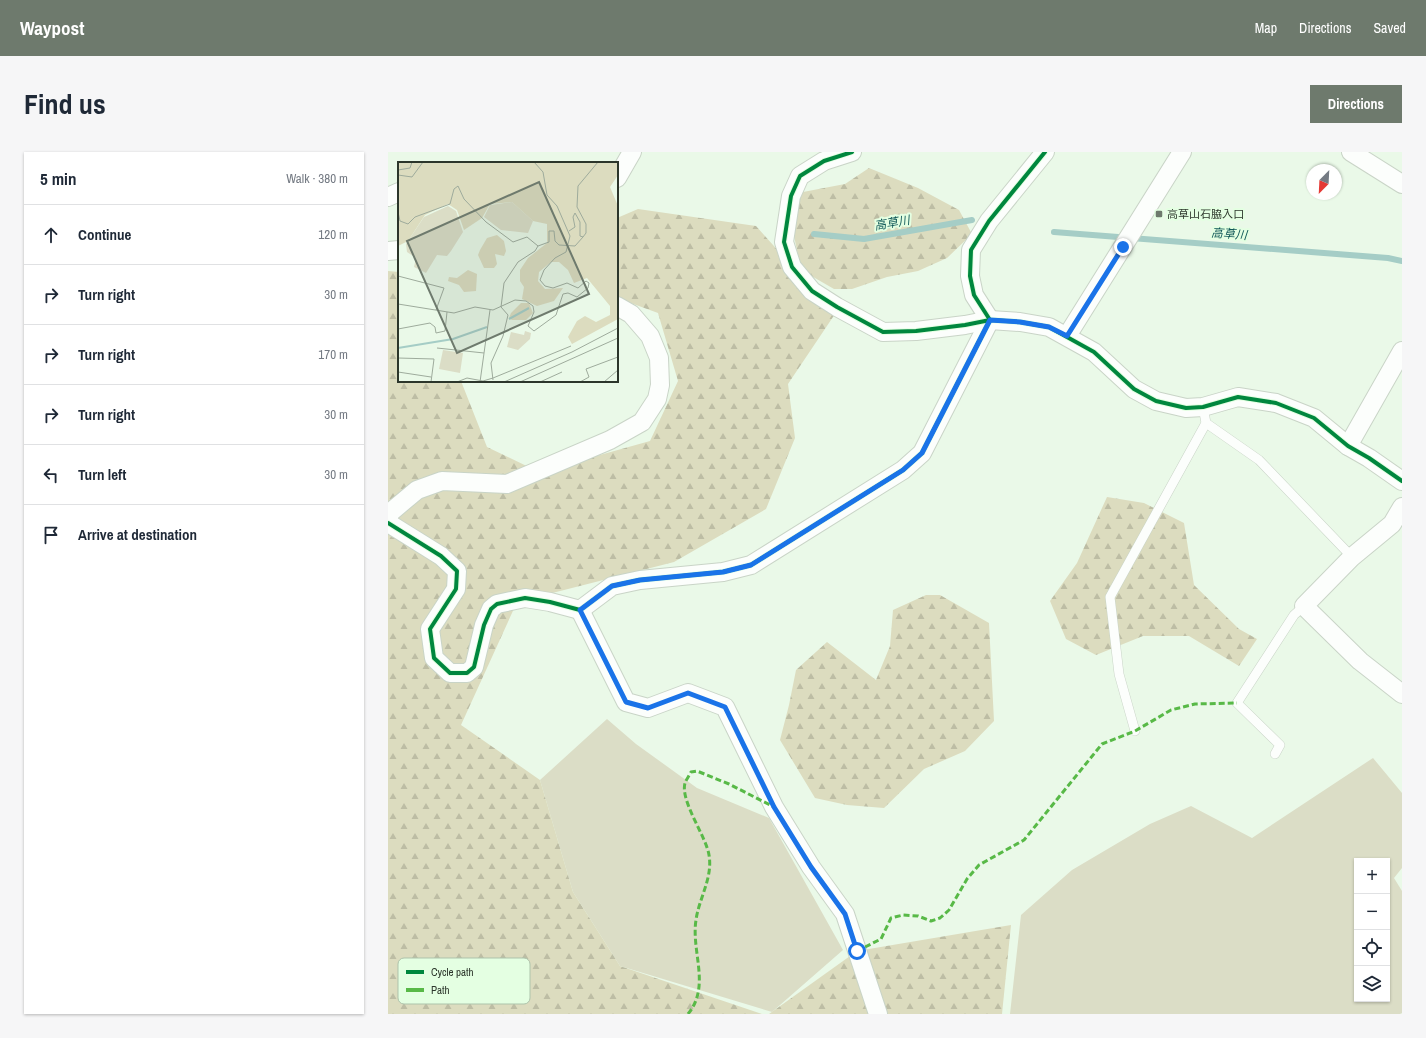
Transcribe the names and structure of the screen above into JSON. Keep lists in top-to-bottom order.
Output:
{
  "water": ["高草川"],
  "places": {
    "transit": ["高草山石脇入口"]
  },
  "legend": ["Cycle path", "Path"],
  "north": "bottom left",
  "page": {
    "header": "Waypost",
    "nav": ["Map", "Directions", "Saved"],
    "title": "Find us",
    "buttons": "Directions",
    "heading": ["5 min", "Walk · 380 m"],
    "list": [
      ["Continue", "120 m"],
      ["Turn right", "30 m"],
      ["Turn right", "170 m"],
      ["Turn right", "30 m"],
      ["Turn left", "30 m"],
      "Arrive at destination"
    ],
    "map_buttons": ["+", "−"]
  }
}
